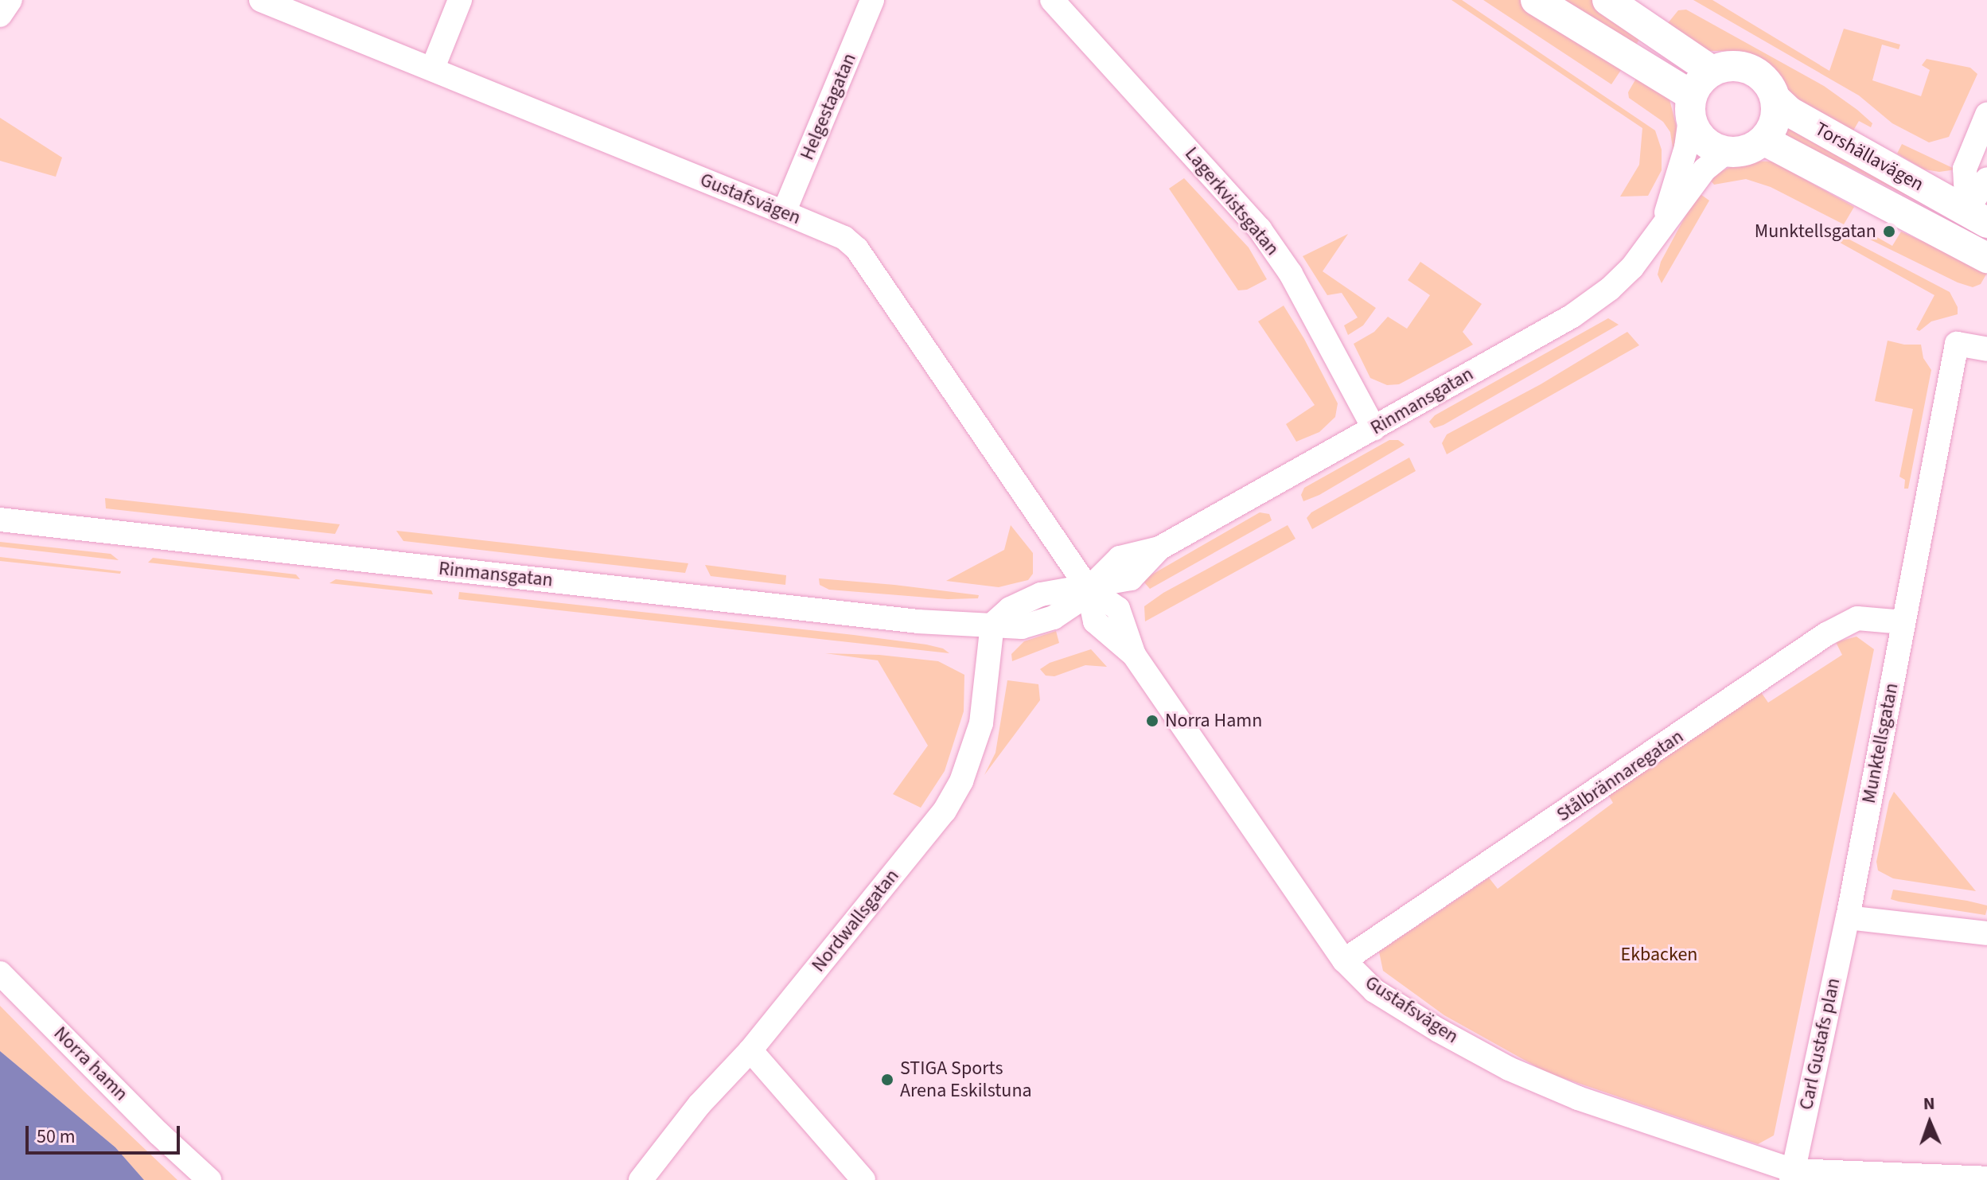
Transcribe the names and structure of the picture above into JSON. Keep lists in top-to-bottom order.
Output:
{
  "streets": {
    "main road": ["Torshällavägen"],
    "street": [
      "Helgestagatan",
      "Gustafsvägen",
      "Lagerkvistsgatan",
      "Rinmansgatan",
      "Munktellsgatan",
      "Stålbrännaregatan",
      "Nordwallsgatan",
      "Carl Gustafs plan",
      "Norra hamn"
    ]
  },
  "crossings": [
    ["Helgestagatan", "Gustafsvägen"],
    ["Torshällavägen", "Rinmansgatan"],
    ["Gustafsvägen", "Rinmansgatan"],
    ["Gustafsvägen", "Stålbrännaregatan"],
    ["Gustafsvägen", "Carl Gustafs plan"],
    ["Lagerkvistsgatan", "Rinmansgatan"],
    ["Rinmansgatan", "Nordwallsgatan"],
    ["Munktellsgatan", "Stålbrännaregatan"],
    ["Munktellsgatan", "Carl Gustafs plan"]
  ],
  "parks": ["Ekbacken"],
  "places": ["Munktellsgatan", "Norra Hamn", "STIGA Sports Arena Eskilstuna"],
  "scale_bar": "50 m",
  "north": "top"
}
